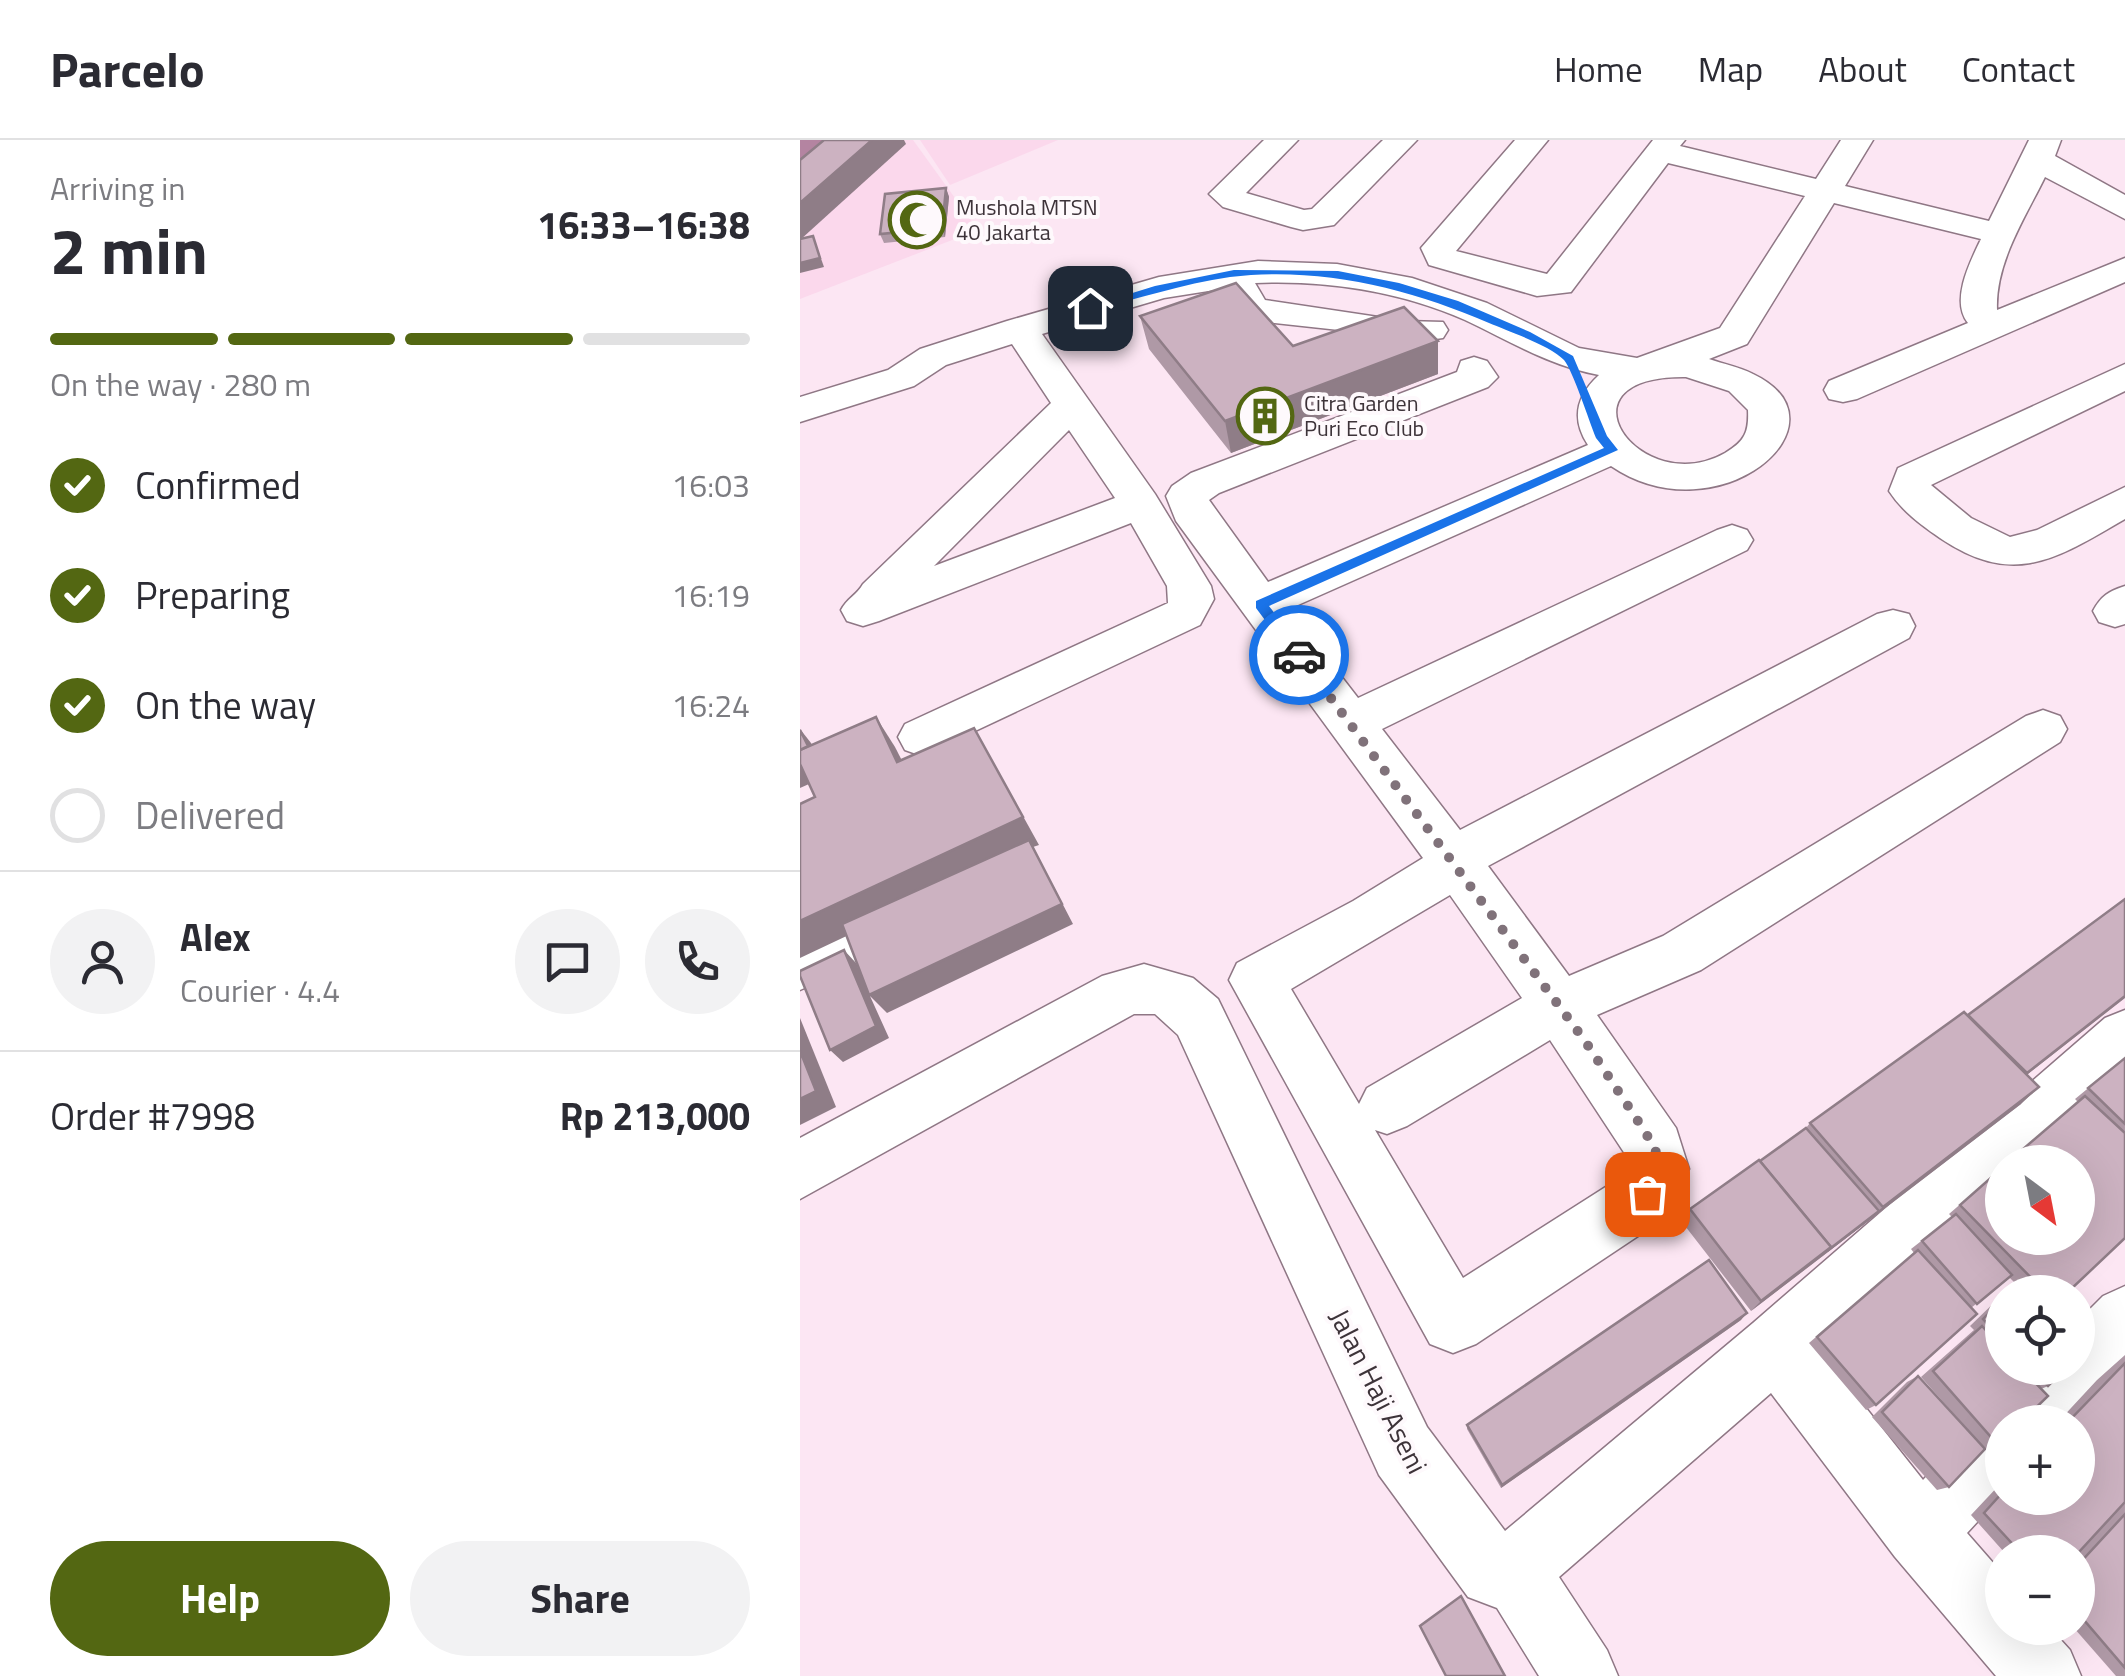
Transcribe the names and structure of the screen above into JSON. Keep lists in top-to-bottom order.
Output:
{
  "streets": {
    "street": ["Jalan Haji Aseni"]
  },
  "places": {
    "mosque": ["Mushola MTSN 40 Jakarta"],
    "building": ["Citra Garden Puri Eco Club"]
  },
  "north": "bottom right",
  "page": {
    "header": "Parcelo",
    "nav": [
      "Home",
      "Map",
      "About",
      "Contact"
    ],
    "heading": ["2 min", "Arriving in", "16:33–16:38"],
    "panel": [
      "Alex",
      "Courier · 4.4",
      "Order #7998",
      "Rp 213,000"
    ],
    "bar": "On the way · 280 m",
    "list": [
      ["Confirmed", "16:03"],
      ["Preparing", "16:19"],
      ["On the way", "16:24"],
      "Delivered"
    ],
    "map_buttons": ["+", "−"],
    "buttons": ["Help", "Share"]
  }
}
